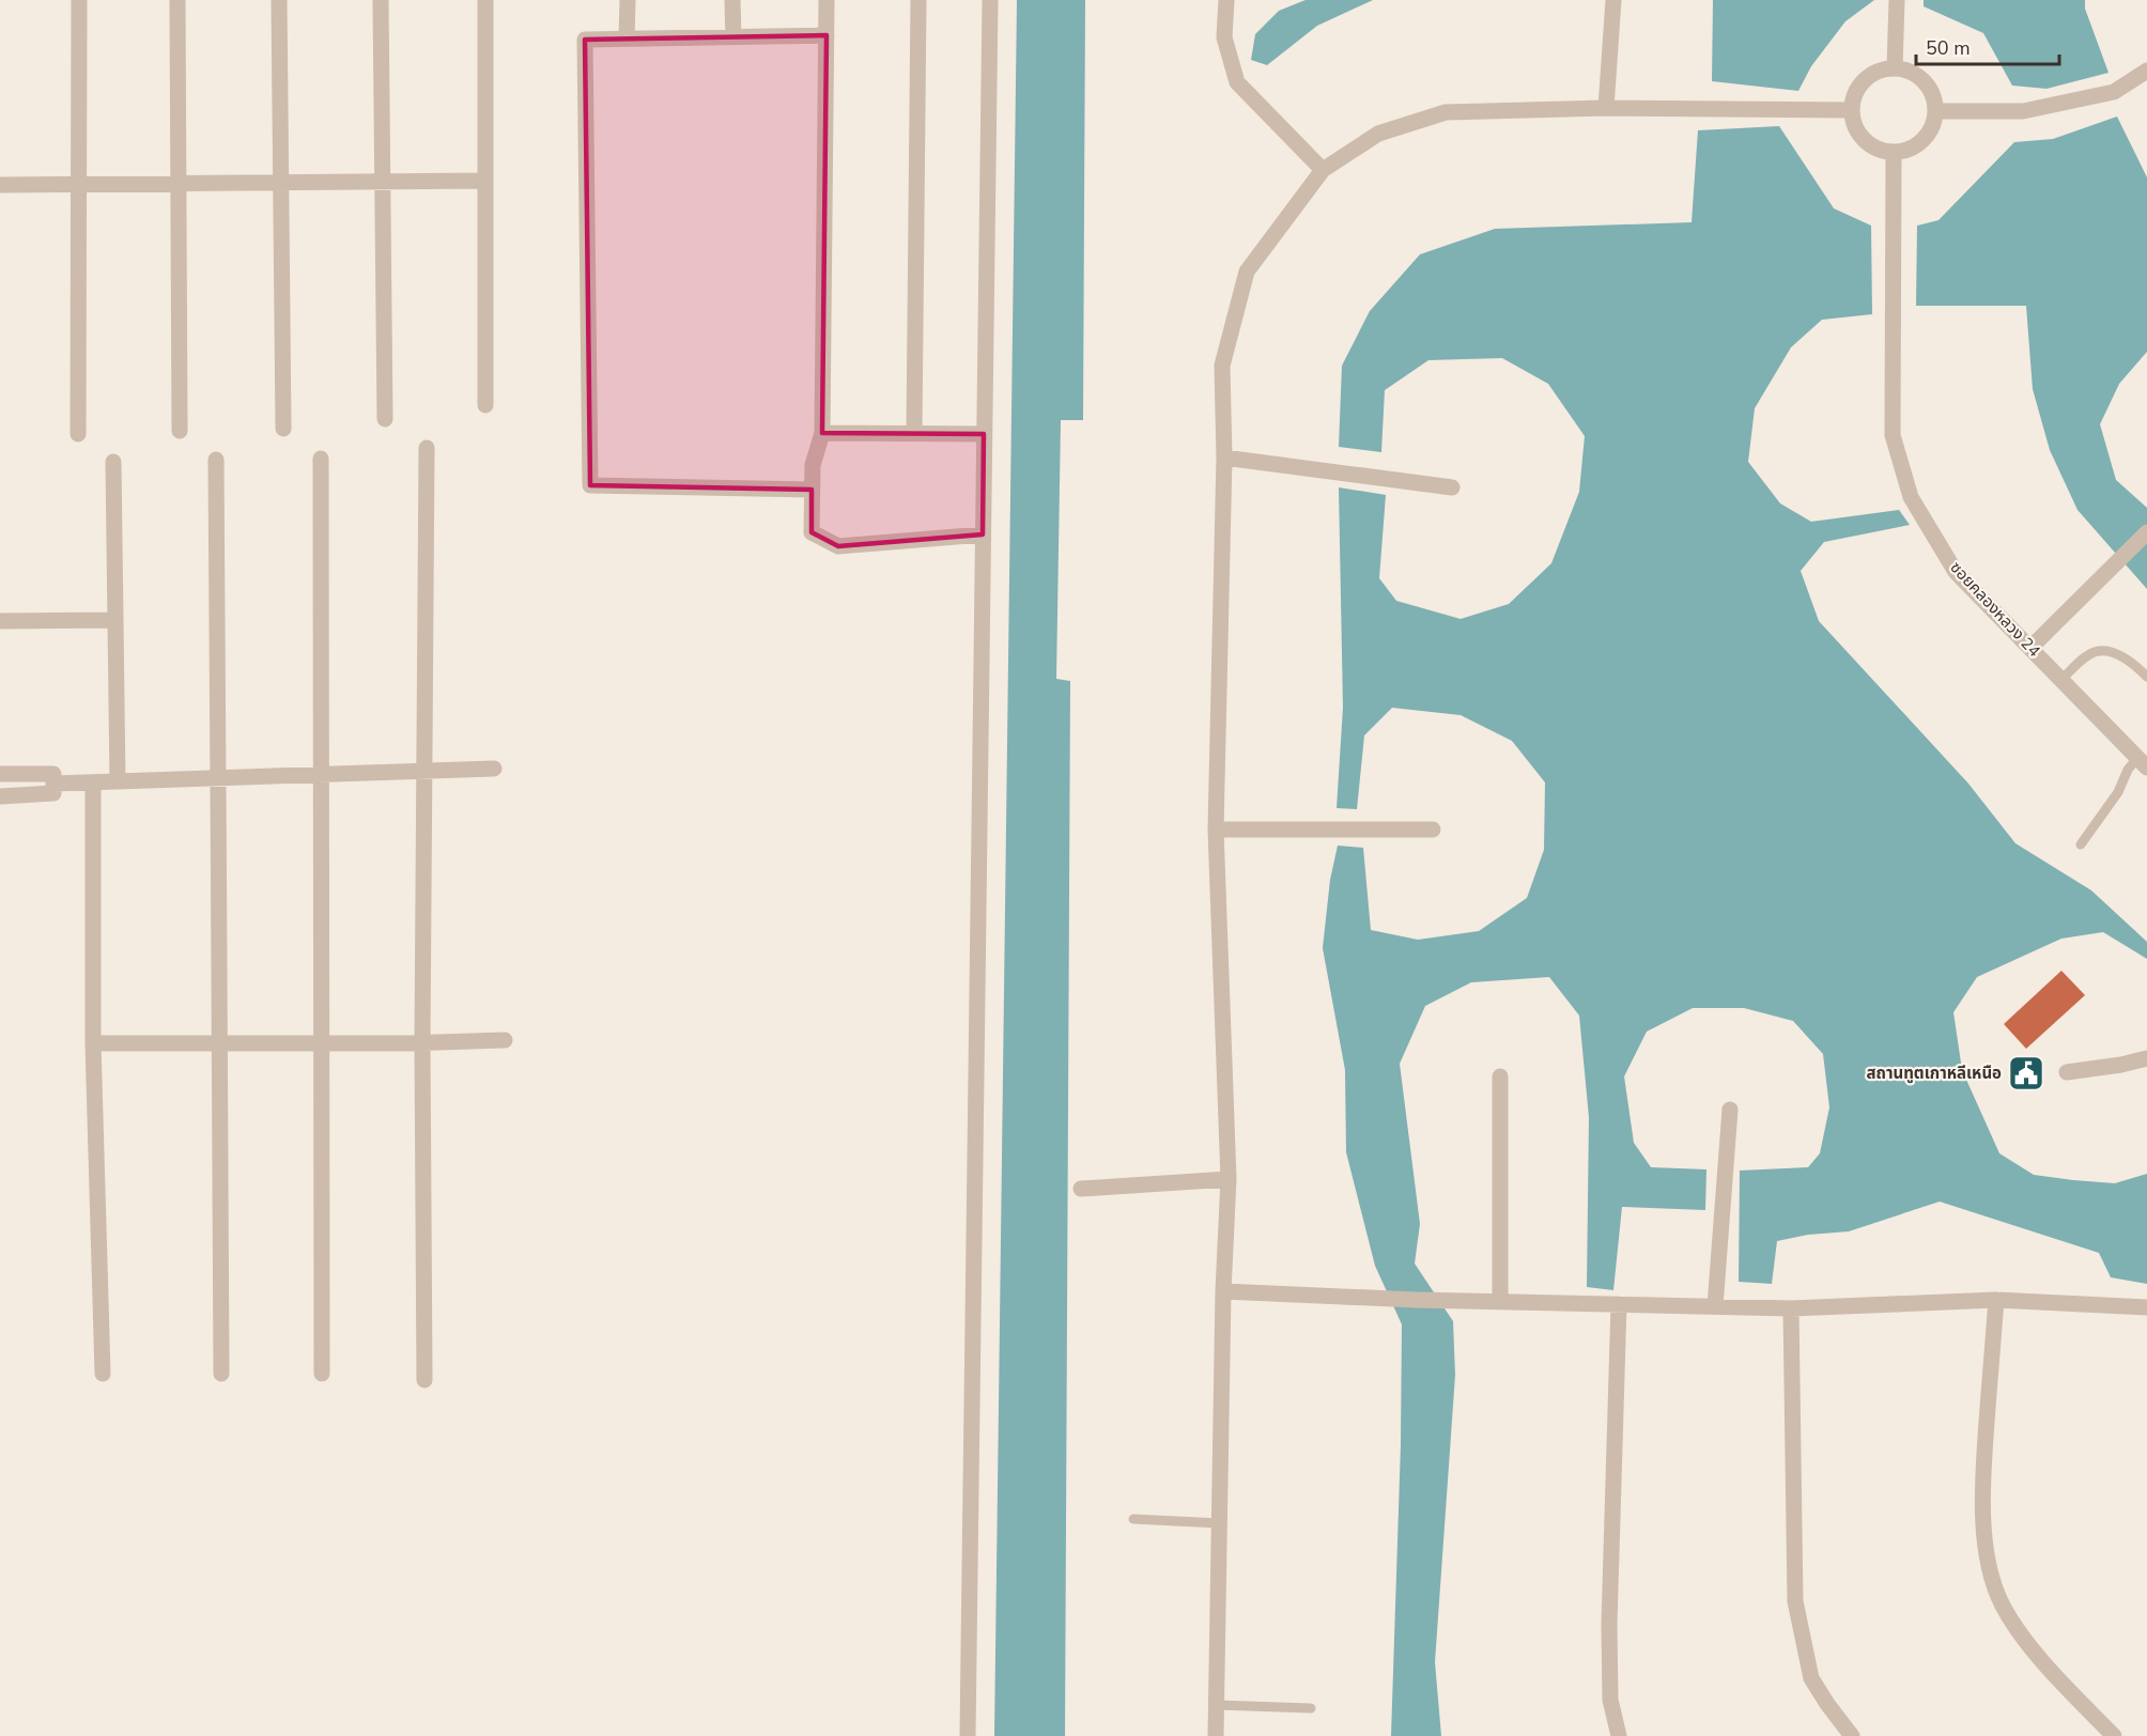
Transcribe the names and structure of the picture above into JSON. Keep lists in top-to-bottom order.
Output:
{
  "streets": {
    "street": ["ซอยคลองหลวง 24"]
  },
  "places": {
    "public building": ["สถานทูตเกาหลีเหนือ"]
  },
  "scale_bar": "50 m"
}
